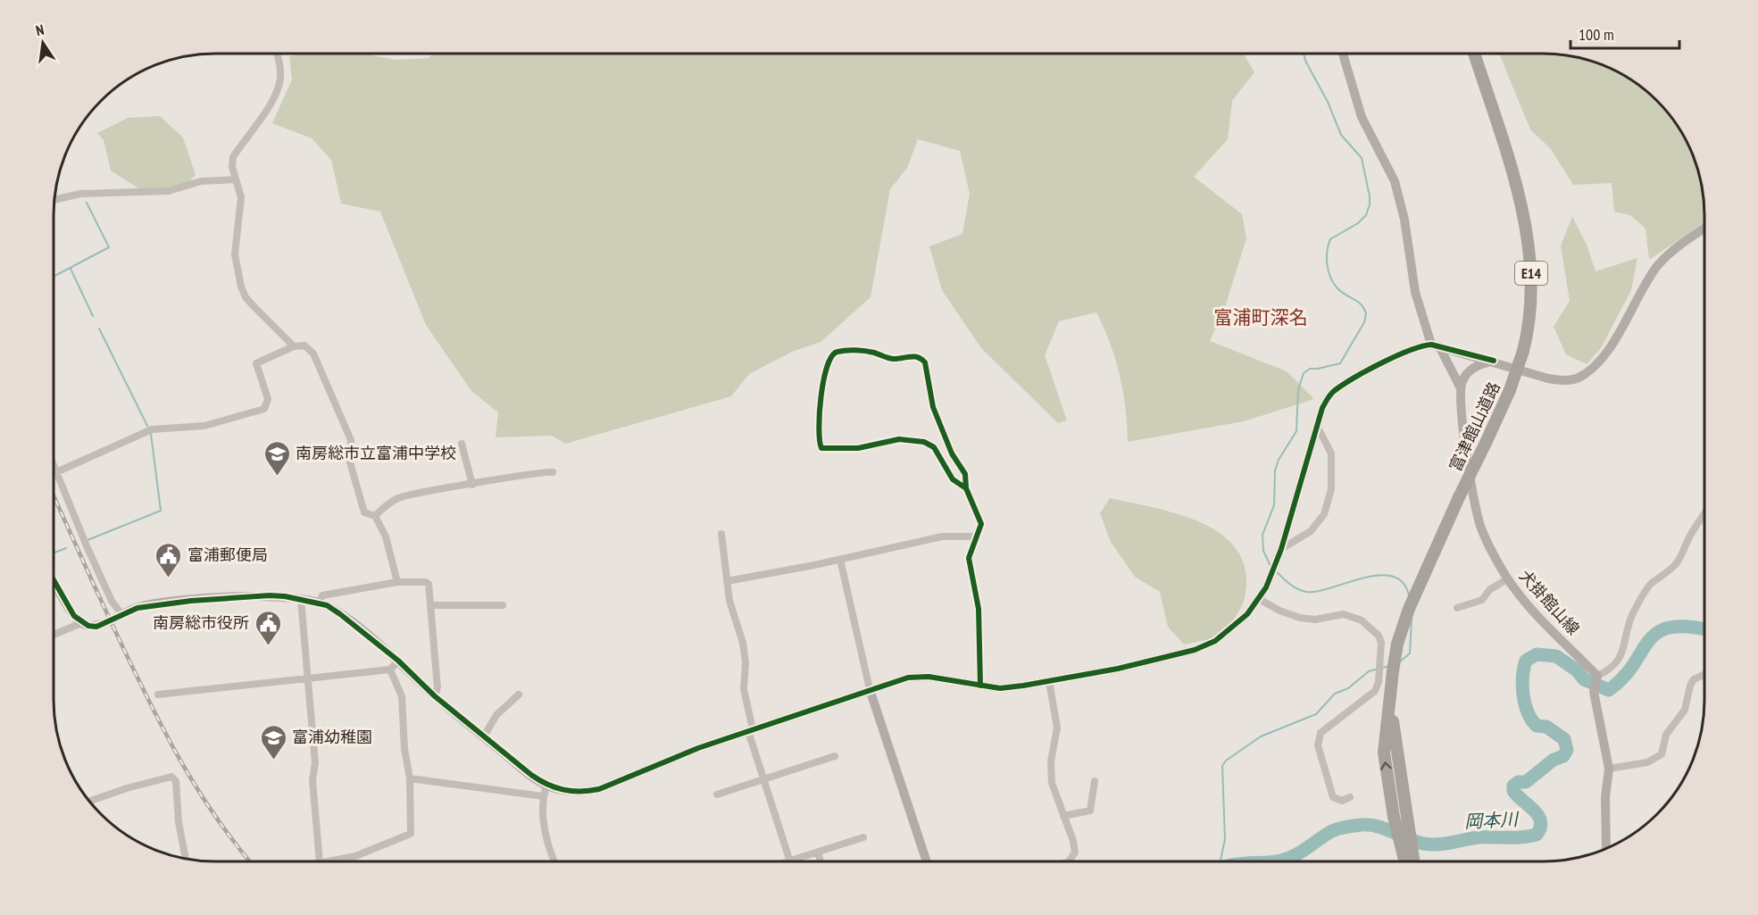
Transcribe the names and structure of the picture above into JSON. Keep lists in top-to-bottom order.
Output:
{
  "streets": {
    "highway": ["E14", "富津館山道路"],
    "street": ["犬掛館山線"]
  },
  "districts": ["富浦町深名"],
  "water": ["岡本川"],
  "places": {
    "school or university": ["南房総市立富浦中学校", "富浦幼稚園"],
    "public building": ["富浦郵便局", "南房総市役所"]
  },
  "scale_bar": "100 m",
  "north": "top"
}
